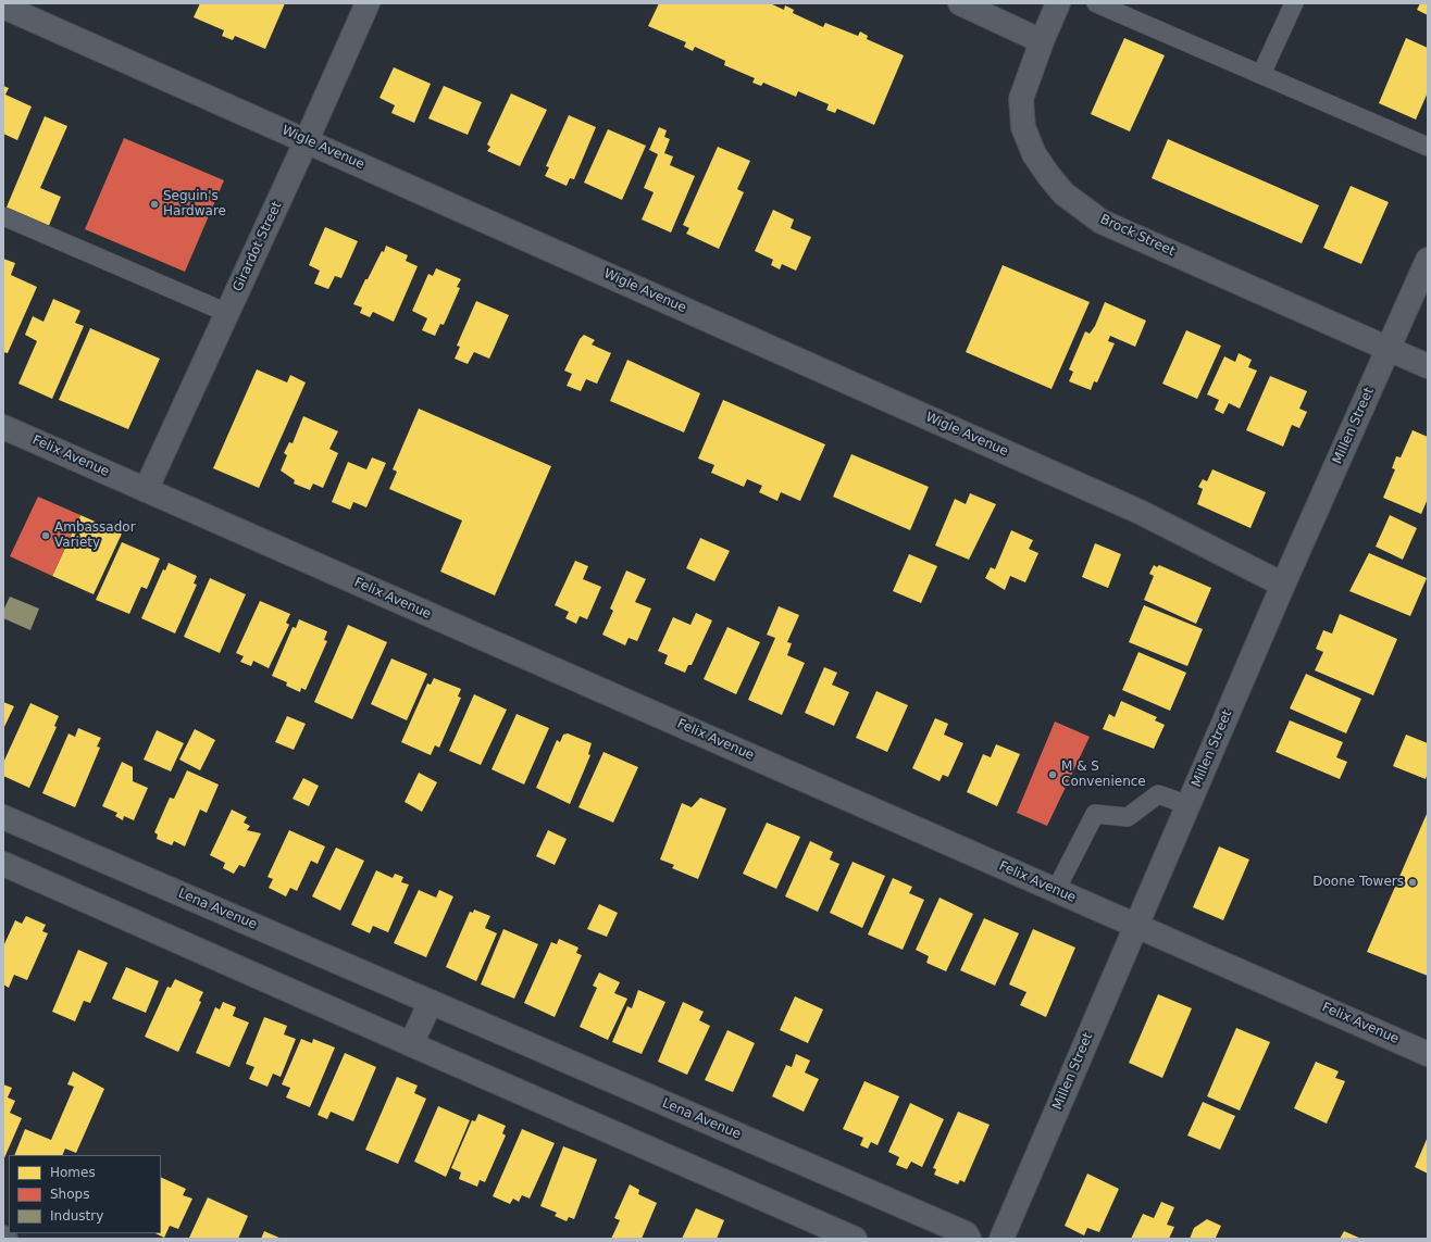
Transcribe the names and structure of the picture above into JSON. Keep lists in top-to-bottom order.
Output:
{
  "streets": {
    "street": [
      "Wigle Avenue",
      "Brock Street",
      "Girardot Street",
      "Millen Street",
      "Felix Avenue",
      "Lena Avenue"
    ]
  },
  "crossings": [
    ["Wigle Avenue", "Girardot Street"],
    ["Wigle Avenue", "Millen Street"],
    ["Brock Street", "Millen Street"],
    ["Girardot Street", "Felix Avenue"],
    ["Millen Street", "Felix Avenue"]
  ],
  "places": [
    "Seguin's Hardware",
    "Ambassador Variety",
    "M & S Convenience",
    "Doone Towers"
  ],
  "legend": ["Homes", "Shops", "Industry"]
}
